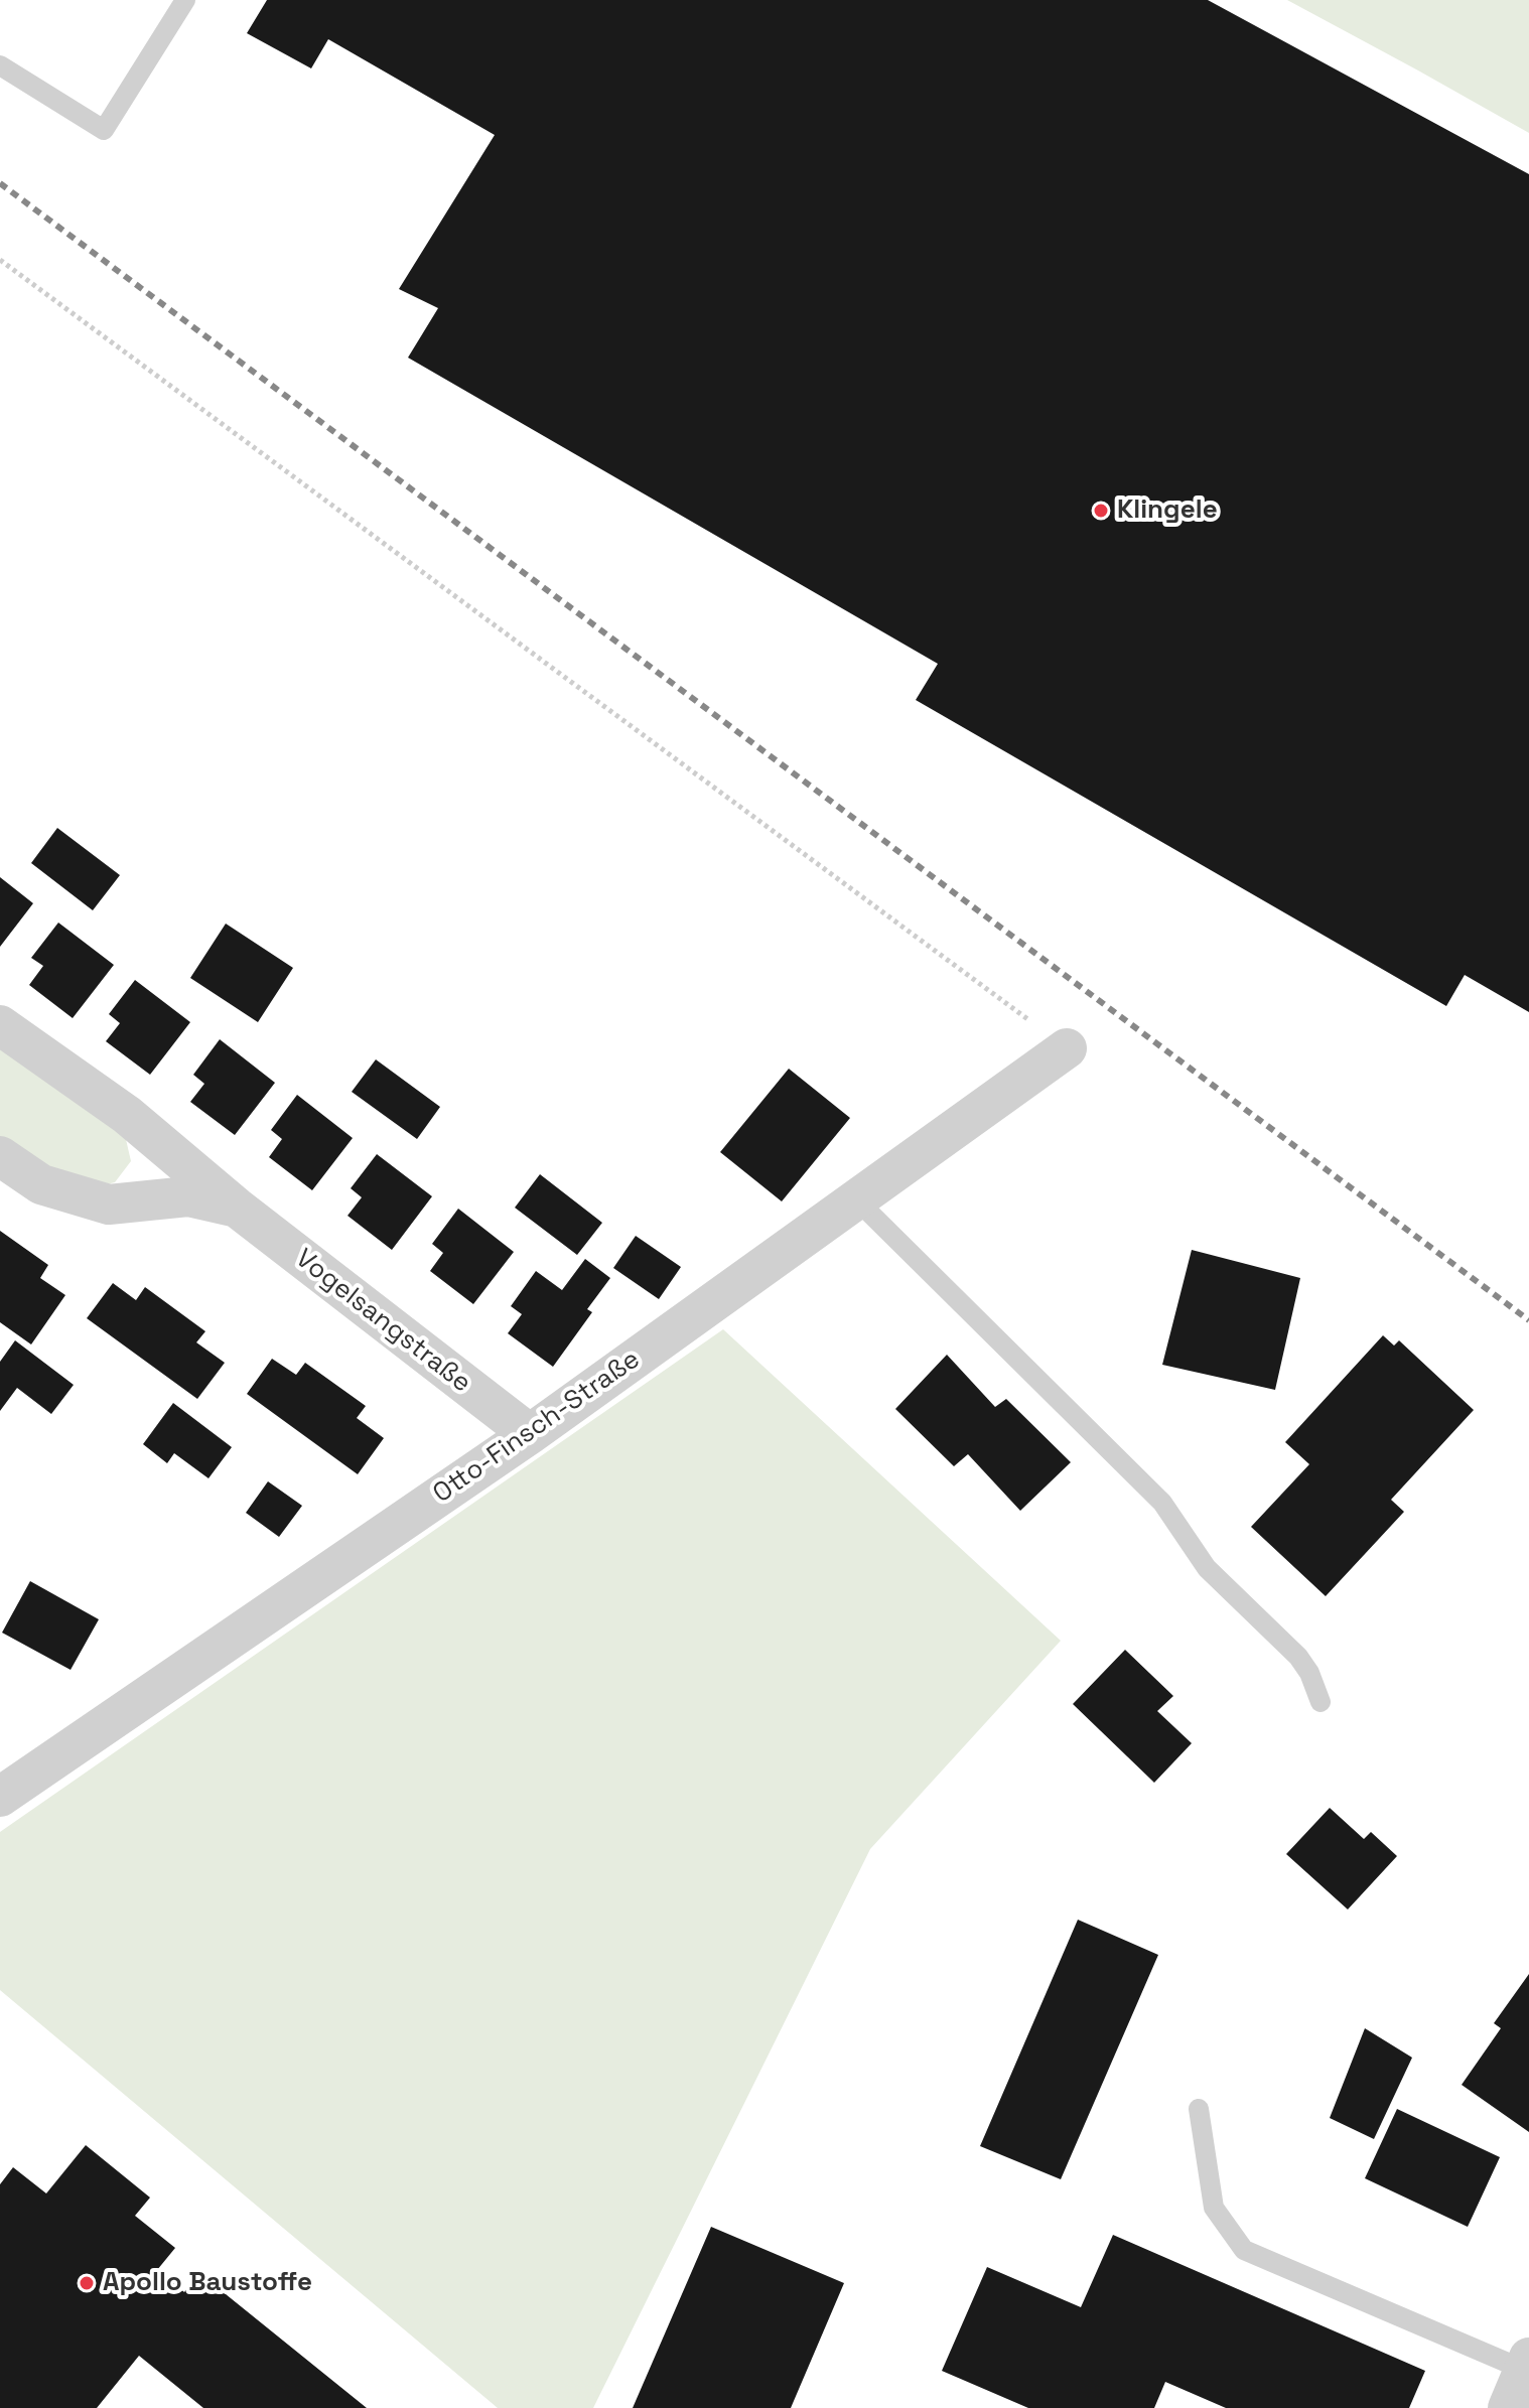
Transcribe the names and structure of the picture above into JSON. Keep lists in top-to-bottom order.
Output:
{
  "streets": {
    "street": ["Vogelsangstraße", "Otto-Finsch-Straße"]
  },
  "crossings": [
    ["Vogelsangstraße", "Otto-Finsch-Straße"]
  ],
  "places": ["Klingele", "Apollo Baustoffe"]
}
